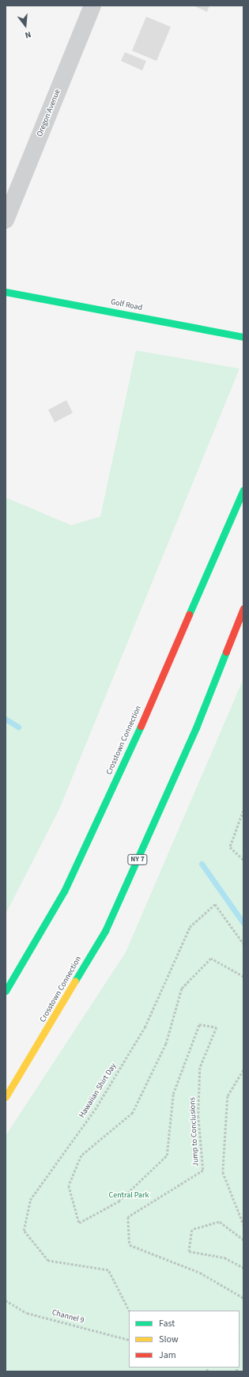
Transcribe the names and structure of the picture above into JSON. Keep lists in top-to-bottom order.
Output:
{
  "streets": {
    "main road": ["Golf Road", "Crosstown Connection", "NY 7"],
    "street": ["Oregon Avenue"],
    "path": ["Hawaiian Shirt Day", "Jump to Conclusions", "Channel 9"]
  },
  "parks": ["Central Park"],
  "legend": ["Fast", "Slow", "Jam"],
  "north": "bottom"
}
